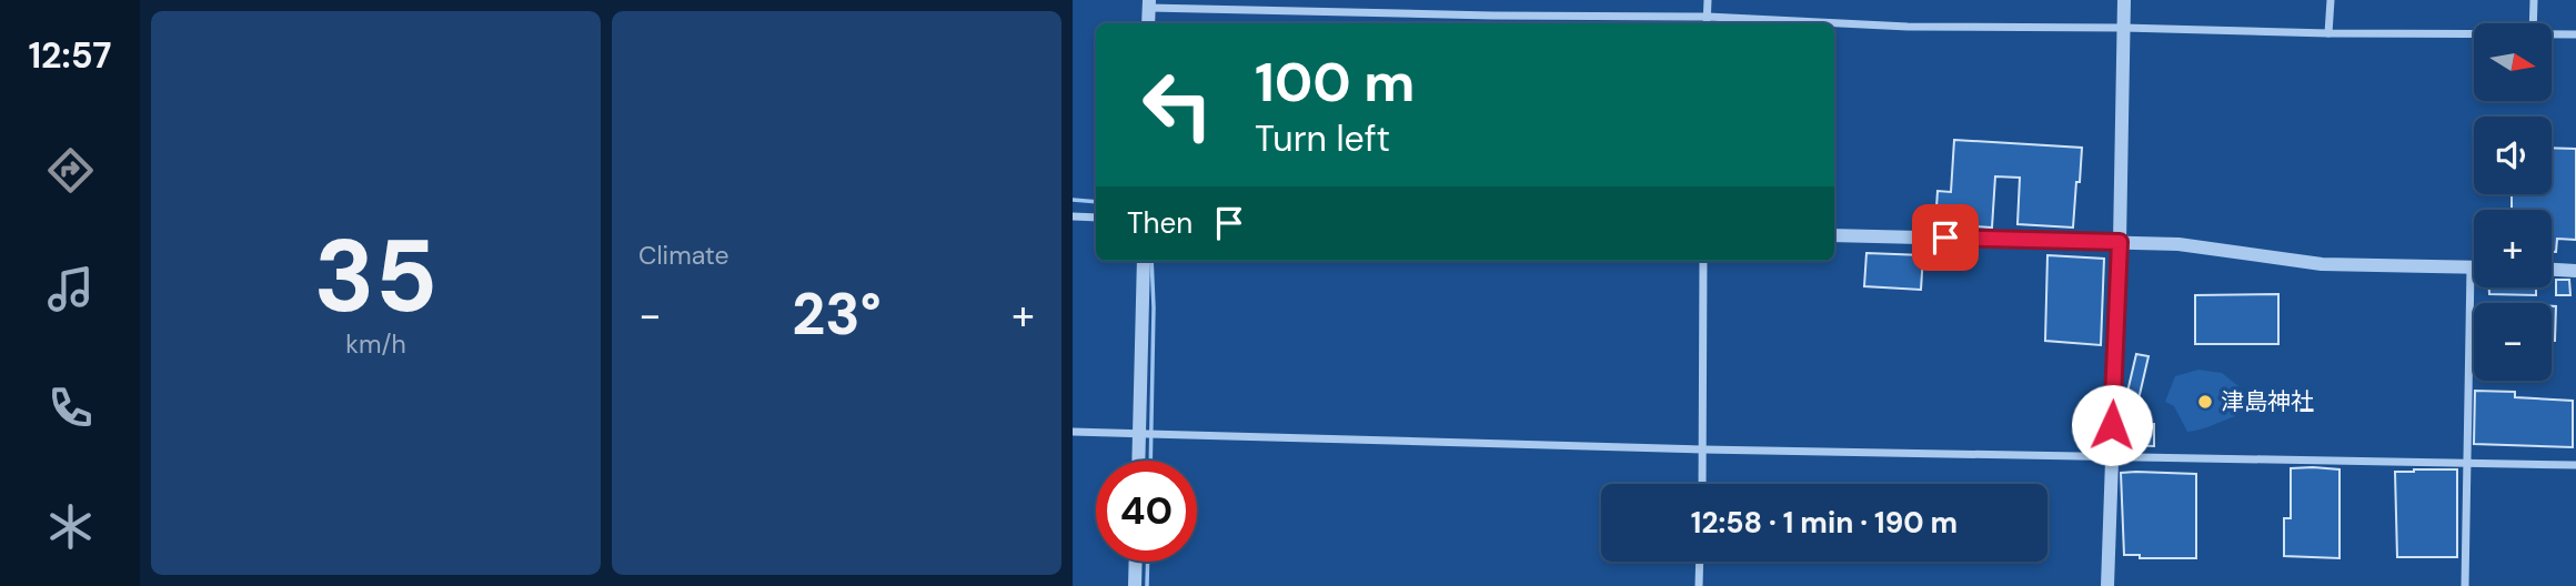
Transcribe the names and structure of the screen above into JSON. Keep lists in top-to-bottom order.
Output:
{
  "places": ["津島神社"],
  "north": "right",
  "page": {
    "tabs": "12:57",
    "tile": [
      ["35", "km/h"],
      "Climate"
    ],
    "map_buttons": ["+", "−"],
    "turn": ["100 m", "Turn left"],
    "then": "Then",
    "heat": ["−", "23°", "+"],
    "limit": "40",
    "trip": "12:58 · 1 min · 190 m"
  }
}
